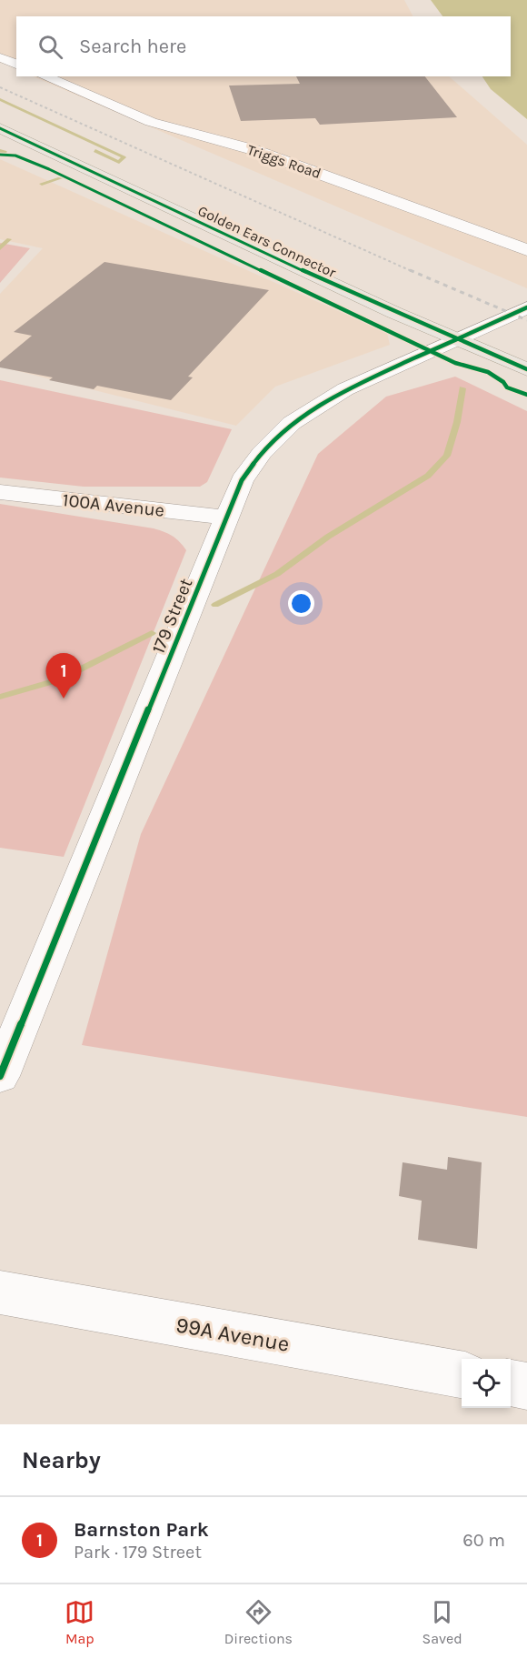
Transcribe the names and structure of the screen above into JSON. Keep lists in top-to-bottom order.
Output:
{
  "streets": {
    "main road": ["Golden Ears Connector"],
    "street": [
      "Triggs Road",
      "100A Avenue",
      "179 Street",
      "99A Avenue"
    ]
  },
  "crossings": [
    ["Golden Ears Connector", "179 Street"],
    ["100A Avenue", "179 Street"]
  ],
  "page": {
    "search": "Search here",
    "pins": "1",
    "heading": "Nearby",
    "list": [
      {
        "mark": "1",
        "name": "Barnston Park",
        "note": "Park · 179 Street",
        "value": "60 m"
      }
    ],
    "nav": ["Map", "Directions", "Saved"]
  }
}
